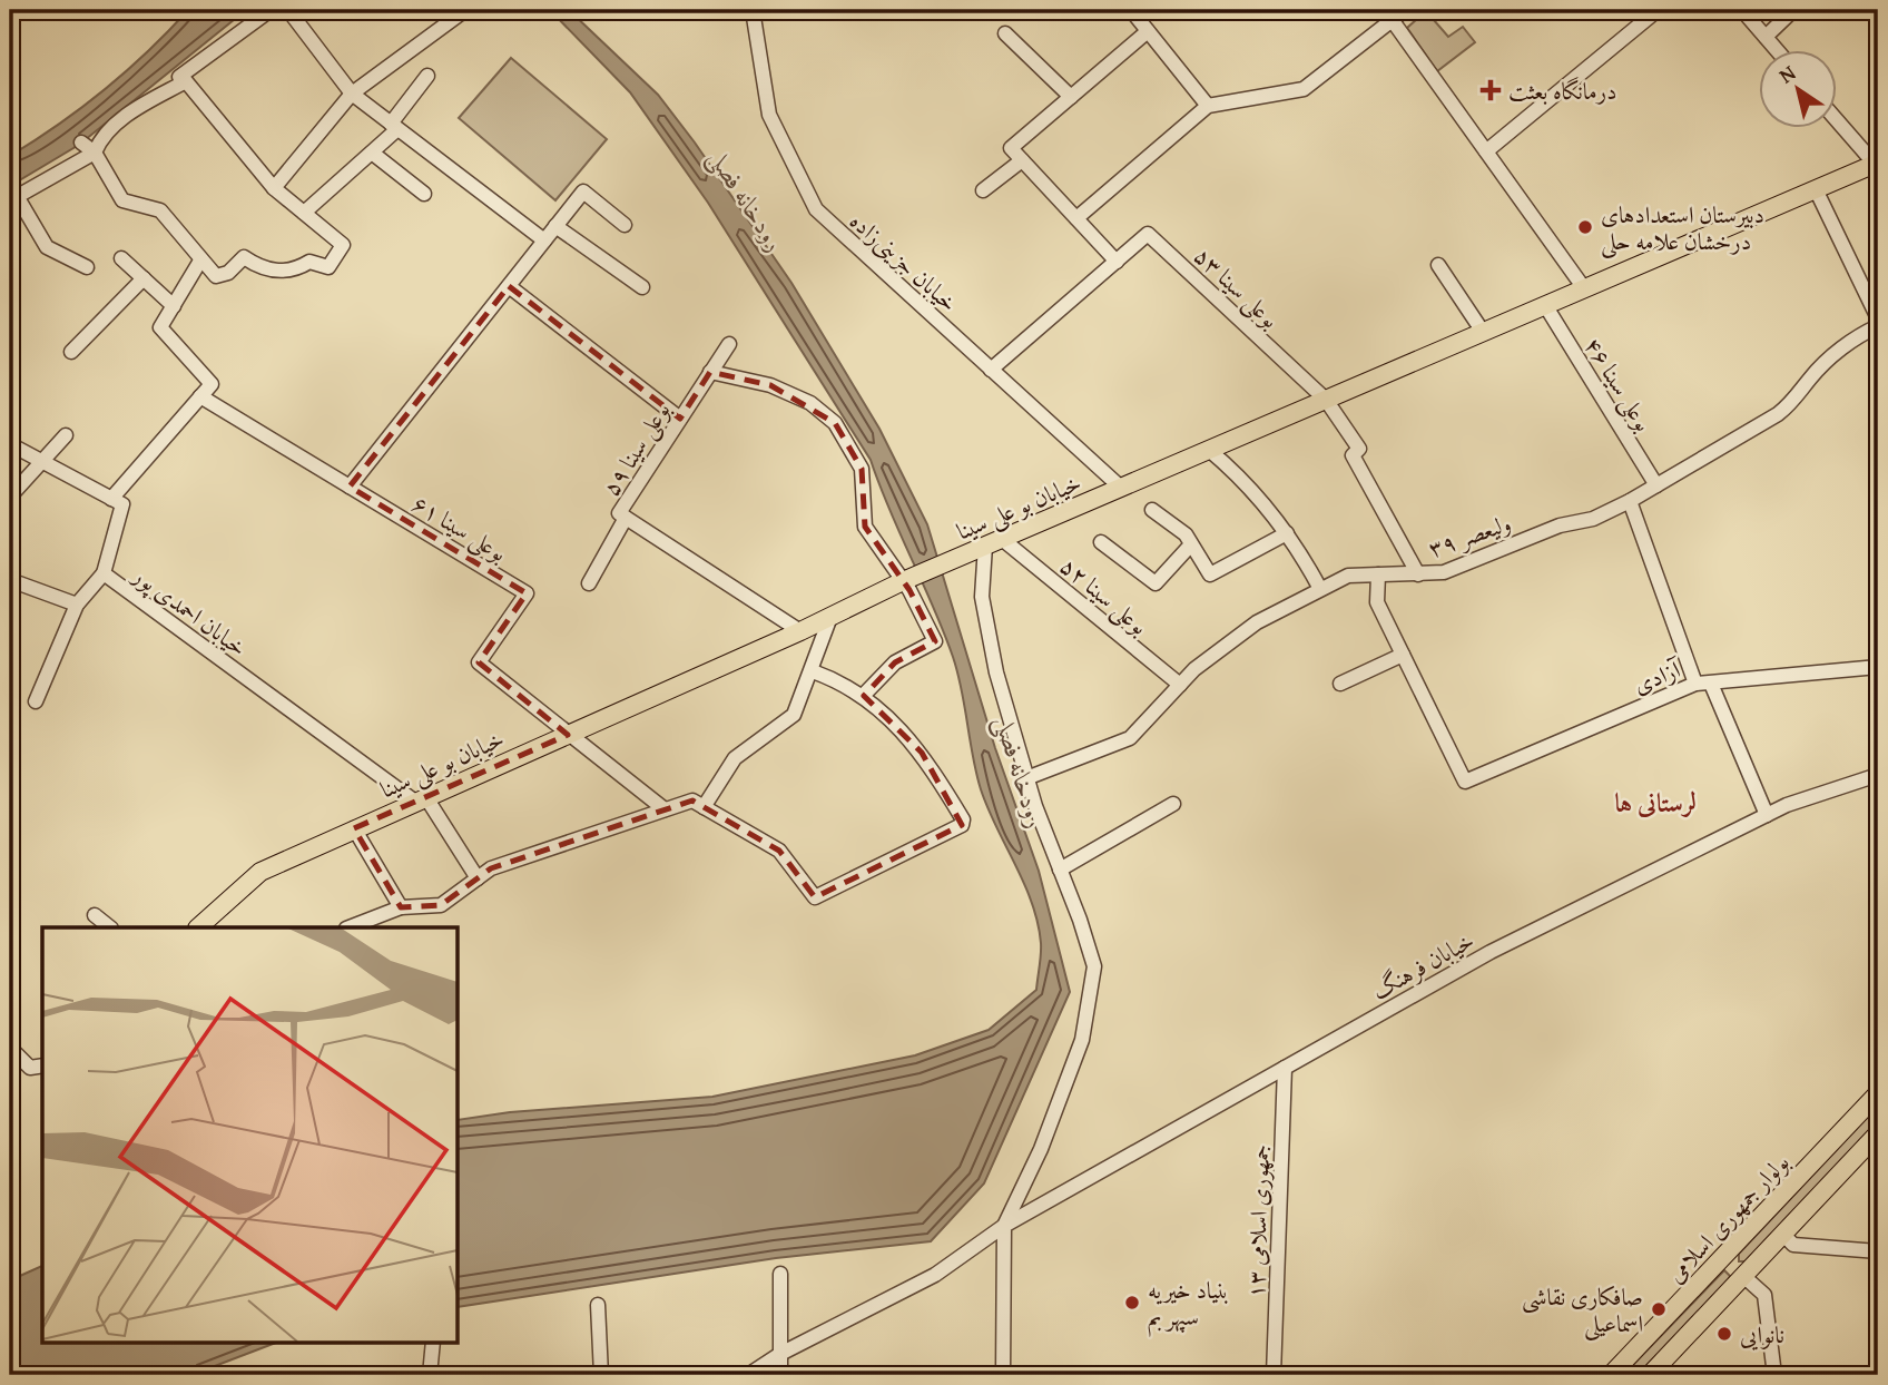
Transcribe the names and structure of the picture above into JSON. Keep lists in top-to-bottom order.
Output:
{
  "streets": {
    "main road": ["خیابان بو علی سینا", "بولوار جمهوری اسلامی"],
    "street": [
      "خیابان جزینی‌زاده",
      "بوعلی سینا ۵۳",
      "بوعلی سینا ۴۶",
      "بوعلی سینا ۵۹",
      "بوعلی سینا ۶۱",
      "ولیعصر ۳۹",
      "بوعلی سینا ۵۲",
      "خیابان احمدی پور",
      "آزادی",
      "خیابان فرهنگ",
      "جمهوری اسلامی ۱۳"
    ]
  },
  "crossings": [
    ["خیابان جزینی‌زاده", "خیابان بو علی سینا"],
    ["بوعلی سینا ۵۳", "خیابان بو علی سینا"],
    ["بوعلی سینا ۴۶", "خیابان بو علی سینا"],
    ["بوعلی سینا ۴۶", "ولیعصر ۳۹"],
    ["بوعلی سینا ۵۹", "خیابان بو علی سینا"],
    ["خیابان بو علی سینا", "بوعلی سینا ۶۱"],
    ["خیابان بو علی سینا", "بوعلی سینا ۵۲"],
    ["خیابان بو علی سینا", "خیابان احمدی پور"],
    ["ولیعصر ۳۹", "بوعلی سینا ۵۲"],
    ["خیابان فرهنگ", "جمهوری اسلامی ۱۳"]
  ],
  "districts": ["لرستانی ها"],
  "water": ["رودخانه فصلی"],
  "places": {
    "health": ["درمانگاه بعثت"],
    "other": [
      "دبیرستان استعدادهای درخشان علامه حلی",
      "بنیاد خیریه سپهر بم",
      "صافکاری نقاشی اسماعیلی",
      "نانوایی"
    ]
  },
  "north": "top left"
}
